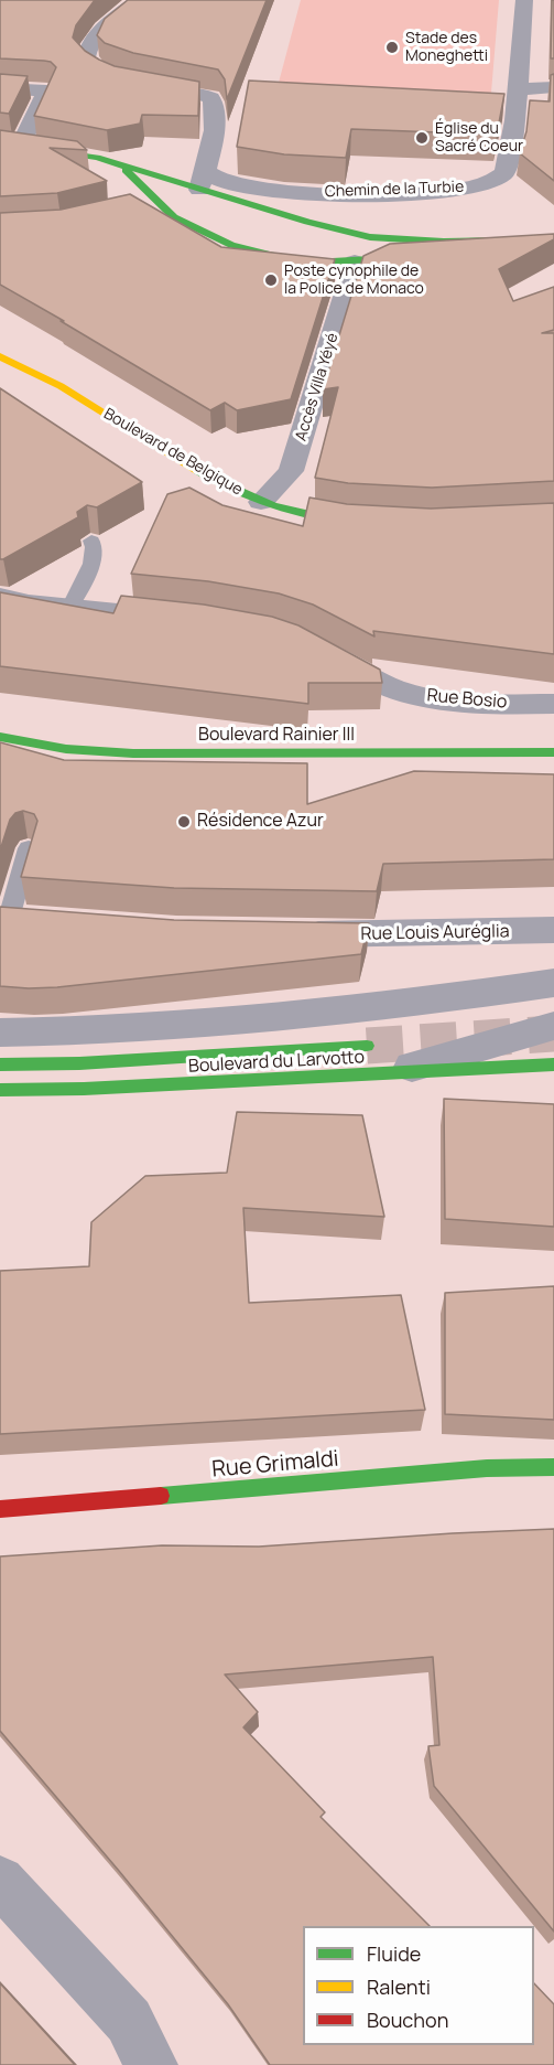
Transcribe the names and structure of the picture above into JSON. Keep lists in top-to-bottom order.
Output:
{
  "streets": {
    "main road": [
      "Boulevard de Belgique",
      "Boulevard Rainier III",
      "Boulevard du Larvotto",
      "Rue Grimaldi"
    ],
    "street": [
      "Chemin de la Turbie",
      "Accès Villa Yéyé",
      "Rue Bosio",
      "Rue Louis Auréglia"
    ]
  },
  "crossings": [
    ["Accès Villa Yéyé", "Boulevard de Belgique"]
  ],
  "places": [
    "Stade des Moneghetti",
    "Église du Sacré Coeur",
    "Poste cynophile de la Police de Monaco",
    "Résidence Azur"
  ],
  "legend": ["Fluide", "Ralenti", "Bouchon"]
}
